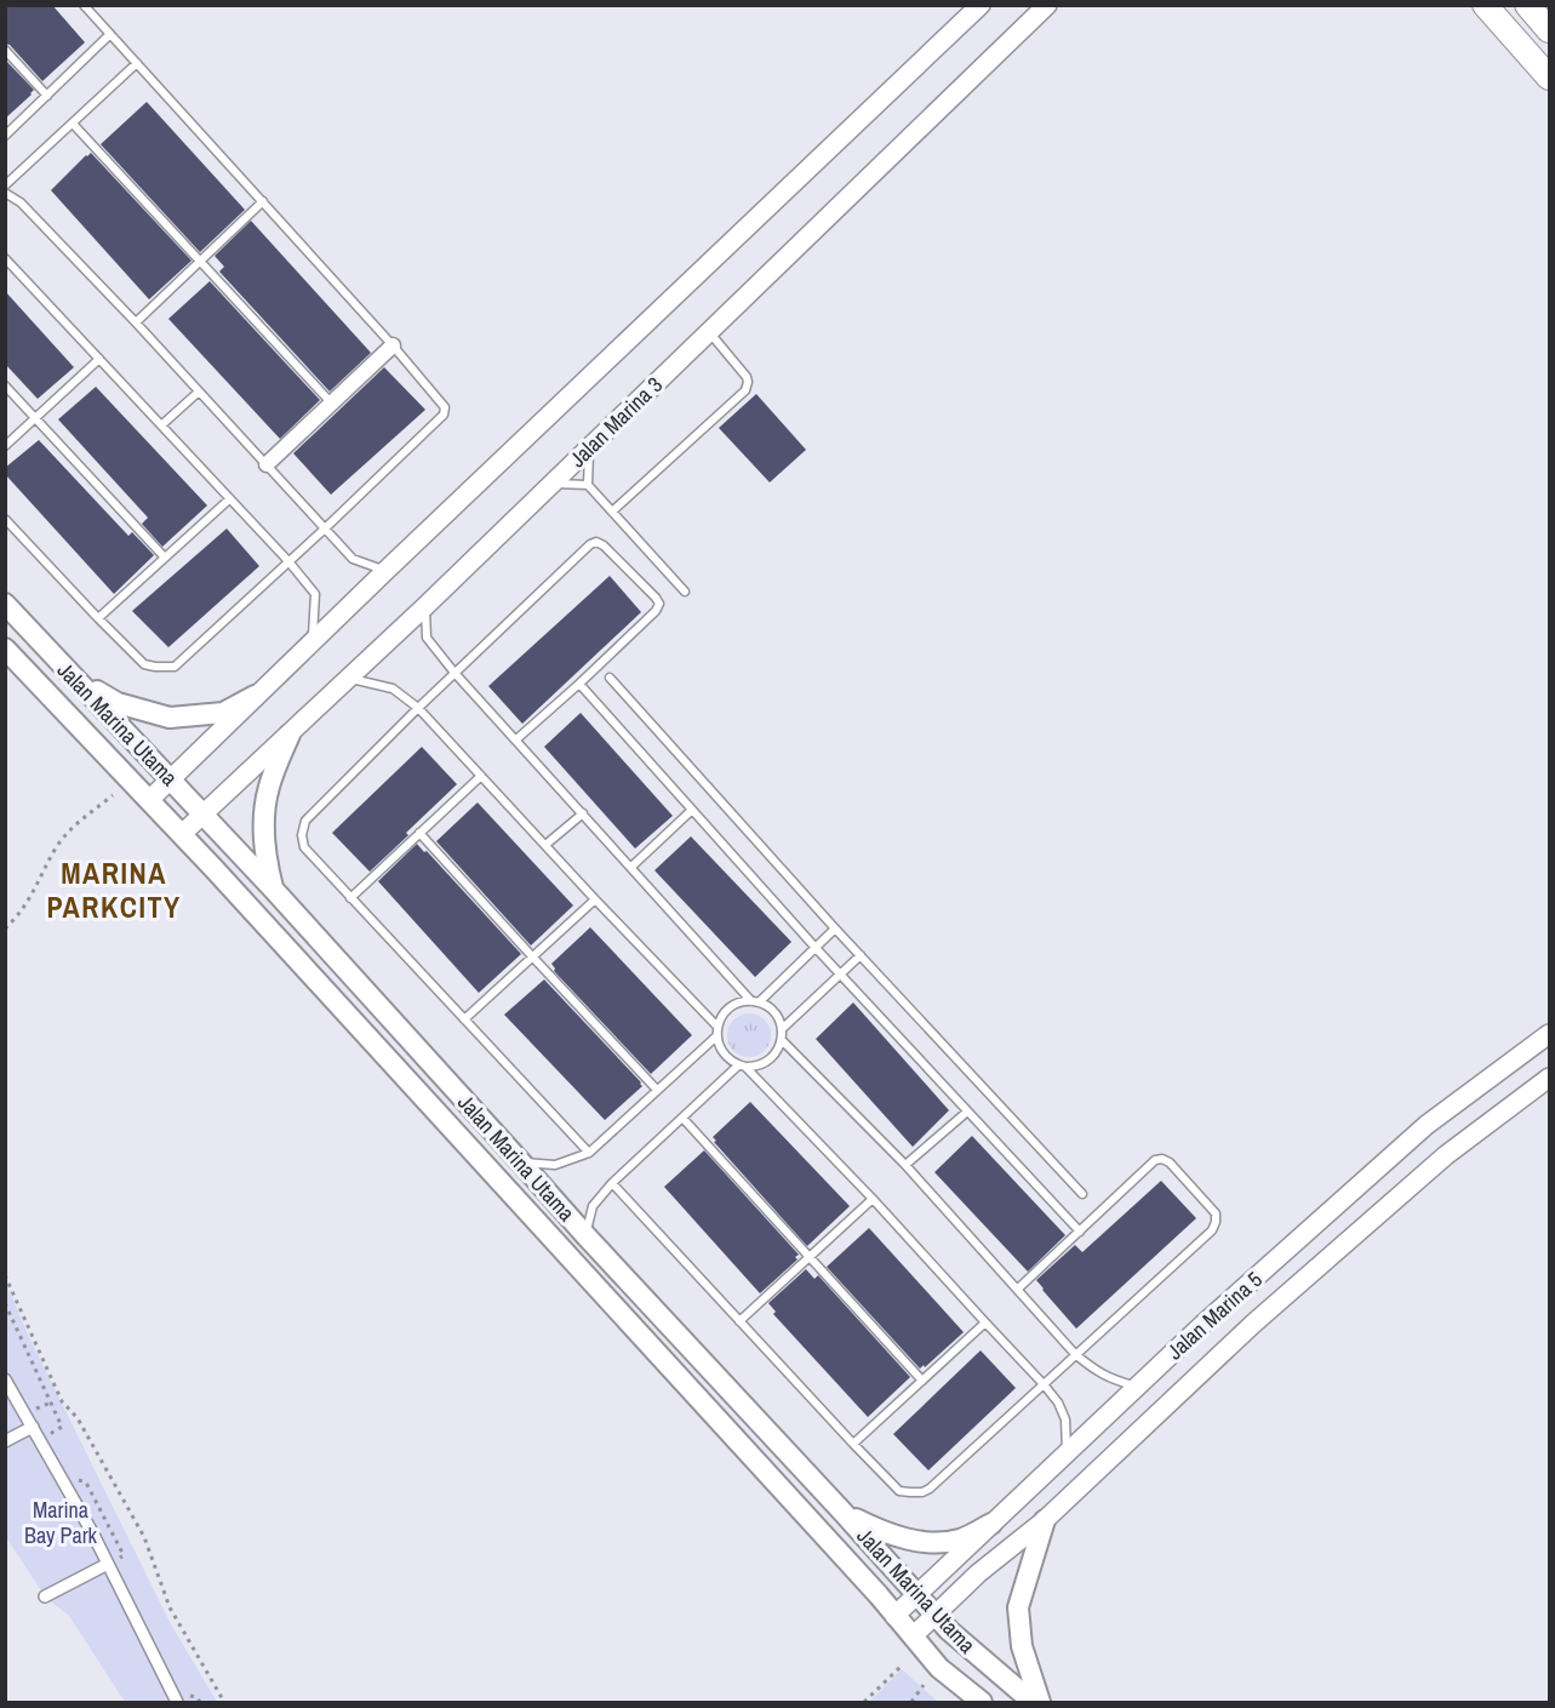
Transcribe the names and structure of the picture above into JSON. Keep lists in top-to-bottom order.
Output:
{
  "streets": {
    "main road": ["Jalan Marina Utama"],
    "street": ["Jalan Marina 3", "Jalan Marina 5"]
  },
  "crossings": [
    ["Jalan Marina 3", "Jalan Marina Utama"],
    ["Jalan Marina Utama", "Jalan Marina 5"]
  ],
  "districts": ["MARINA PARKCITY"],
  "parks": ["Marina Bay Park"]
}
